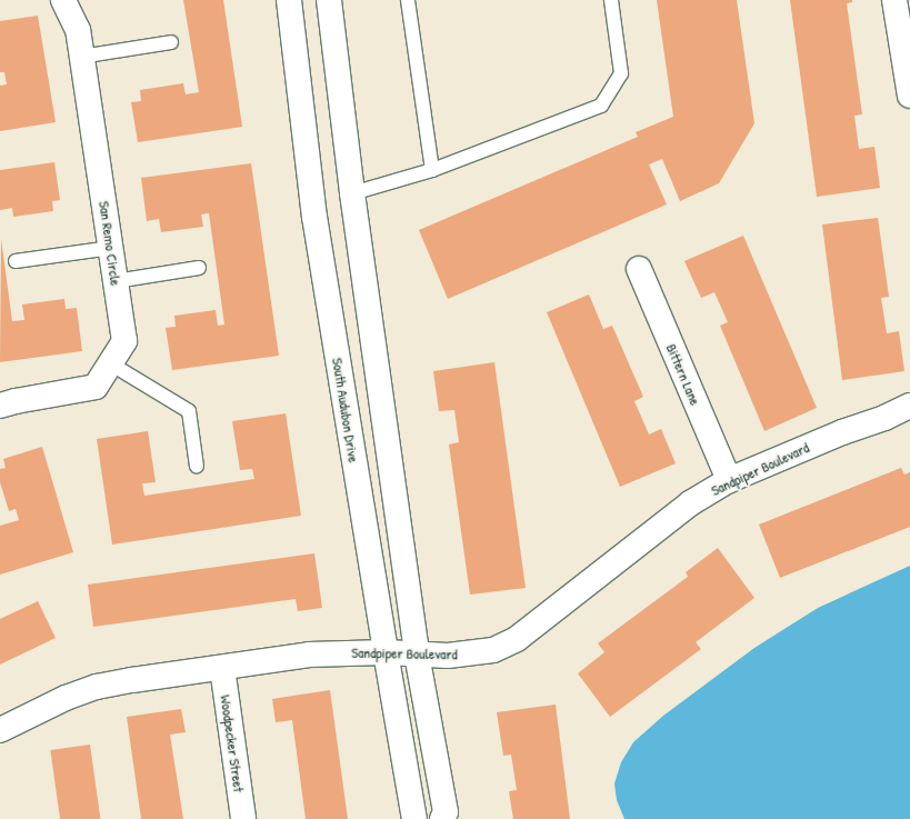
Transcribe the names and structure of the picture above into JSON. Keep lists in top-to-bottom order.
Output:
{
  "streets": {
    "street": [
      "San Remo Circle",
      "Bittern Lane",
      "South Audubon Drive",
      "Sandpiper Boulevard",
      "Woodpecker Street"
    ]
  },
  "crossings": [
    ["Bittern Lane", "Sandpiper Boulevard"],
    ["South Audubon Drive", "Sandpiper Boulevard"],
    ["Sandpiper Boulevard", "Woodpecker Street"]
  ]
}
